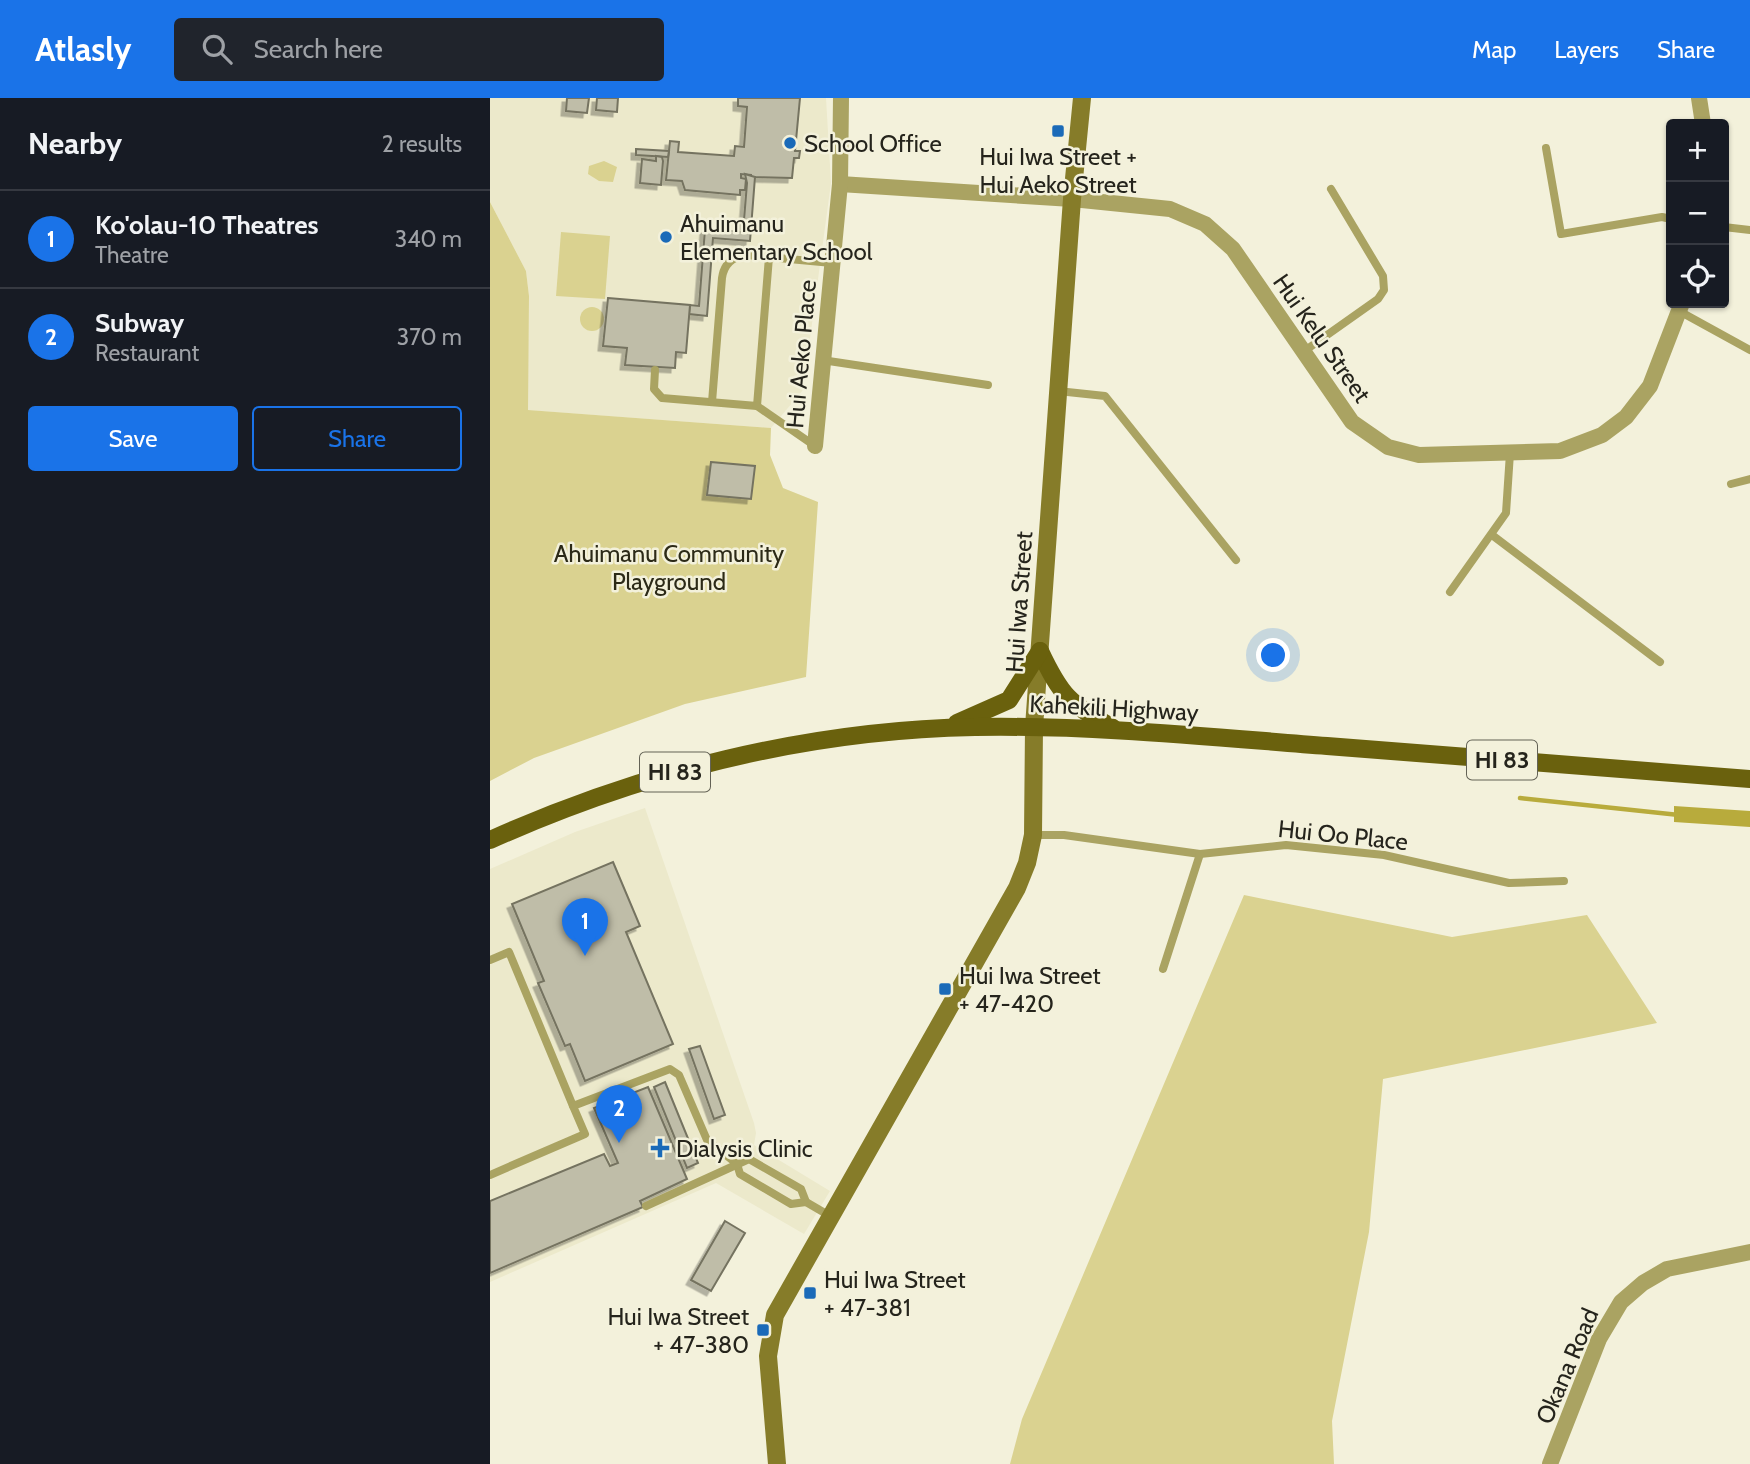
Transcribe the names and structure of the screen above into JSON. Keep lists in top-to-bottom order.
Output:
{
  "streets": {
    "main road": ["Kahekili Highway", "HI 83"],
    "street": [
      "Hui Kelu Street",
      "Hui Aeko Place",
      "Hui Iwa Street",
      "Okana Road"
    ],
    "lane": ["Hui Oo Place"]
  },
  "crossings": [
    ["Hui Kelu Street", "Hui Aeko Place"],
    ["Hui Kelu Street", "Hui Iwa Street"],
    ["Hui Iwa Street", "Kahekili Highway"],
    ["Hui Iwa Street", "Hui Oo Place"]
  ],
  "parks": ["Ahuimanu Community Playground"],
  "places": {
    "transit": [
      "Hui Iwa Street + Hui Aeko Street",
      "Hui Iwa Street + 47-420",
      "Hui Iwa Street + 47-381",
      "Hui Iwa Street + 47-380"
    ],
    "other": ["School Office", "Ahuimanu Elementary School"],
    "health": ["Dialysis Clinic"]
  },
  "page": {
    "header": "Atlasly",
    "search": "Search here",
    "nav": ["Map", "Layers", "Share"],
    "heading": ["Nearby", "2 results"],
    "map_buttons": ["+", "−"],
    "list": [
      {
        "mark": "1",
        "name": "Ko'olau-10 Theatres",
        "note": "Theatre",
        "value": "340 m"
      },
      {
        "mark": "2",
        "name": "Subway",
        "note": "Restaurant",
        "value": "370 m"
      }
    ],
    "buttons": ["Save", "Share"],
    "pins": ["1", "2"]
  }
}
